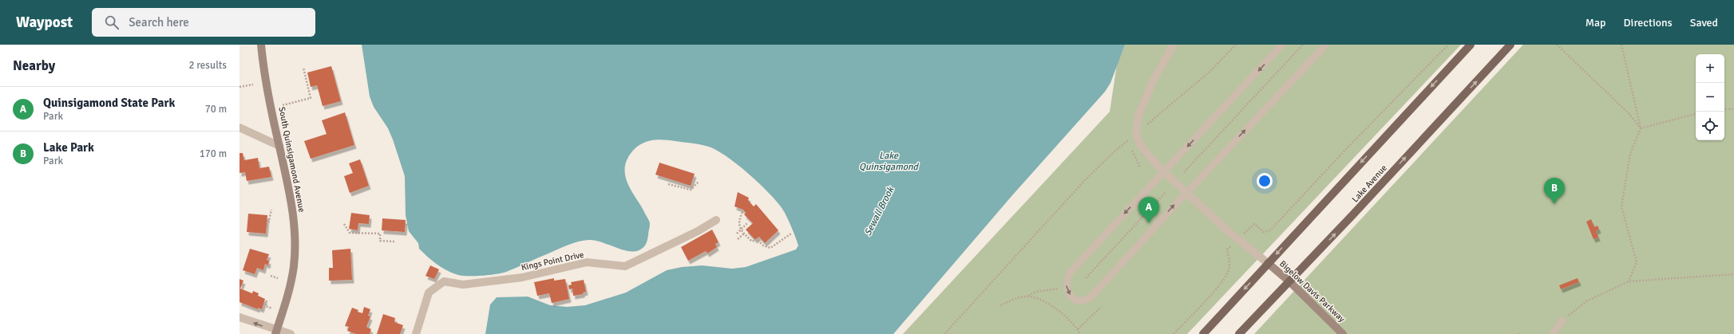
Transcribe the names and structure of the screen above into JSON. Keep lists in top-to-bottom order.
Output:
{
  "streets": {
    "main road": ["South Quinsigamond Avenue", "Lake Avenue", "Bigelow Davis Parkway"],
    "street": ["Kings Point Drive"]
  },
  "crossings": [
    ["Lake Avenue", "Bigelow Davis Parkway"]
  ],
  "water": ["Lake Quinsigamond", "Sewall Brook"],
  "page": {
    "header": "Waypost",
    "search": "Search here",
    "nav": ["Map", "Directions", "Saved"],
    "heading": ["Nearby", "2 results"],
    "map_buttons": ["+", "−"],
    "list": [
      {
        "mark": "A",
        "name": "Quinsigamond State Park",
        "note": "Park",
        "value": "70 m"
      },
      {
        "mark": "B",
        "name": "Lake Park",
        "note": "Park",
        "value": "170 m"
      }
    ],
    "pins": ["B", "A"]
  }
}
